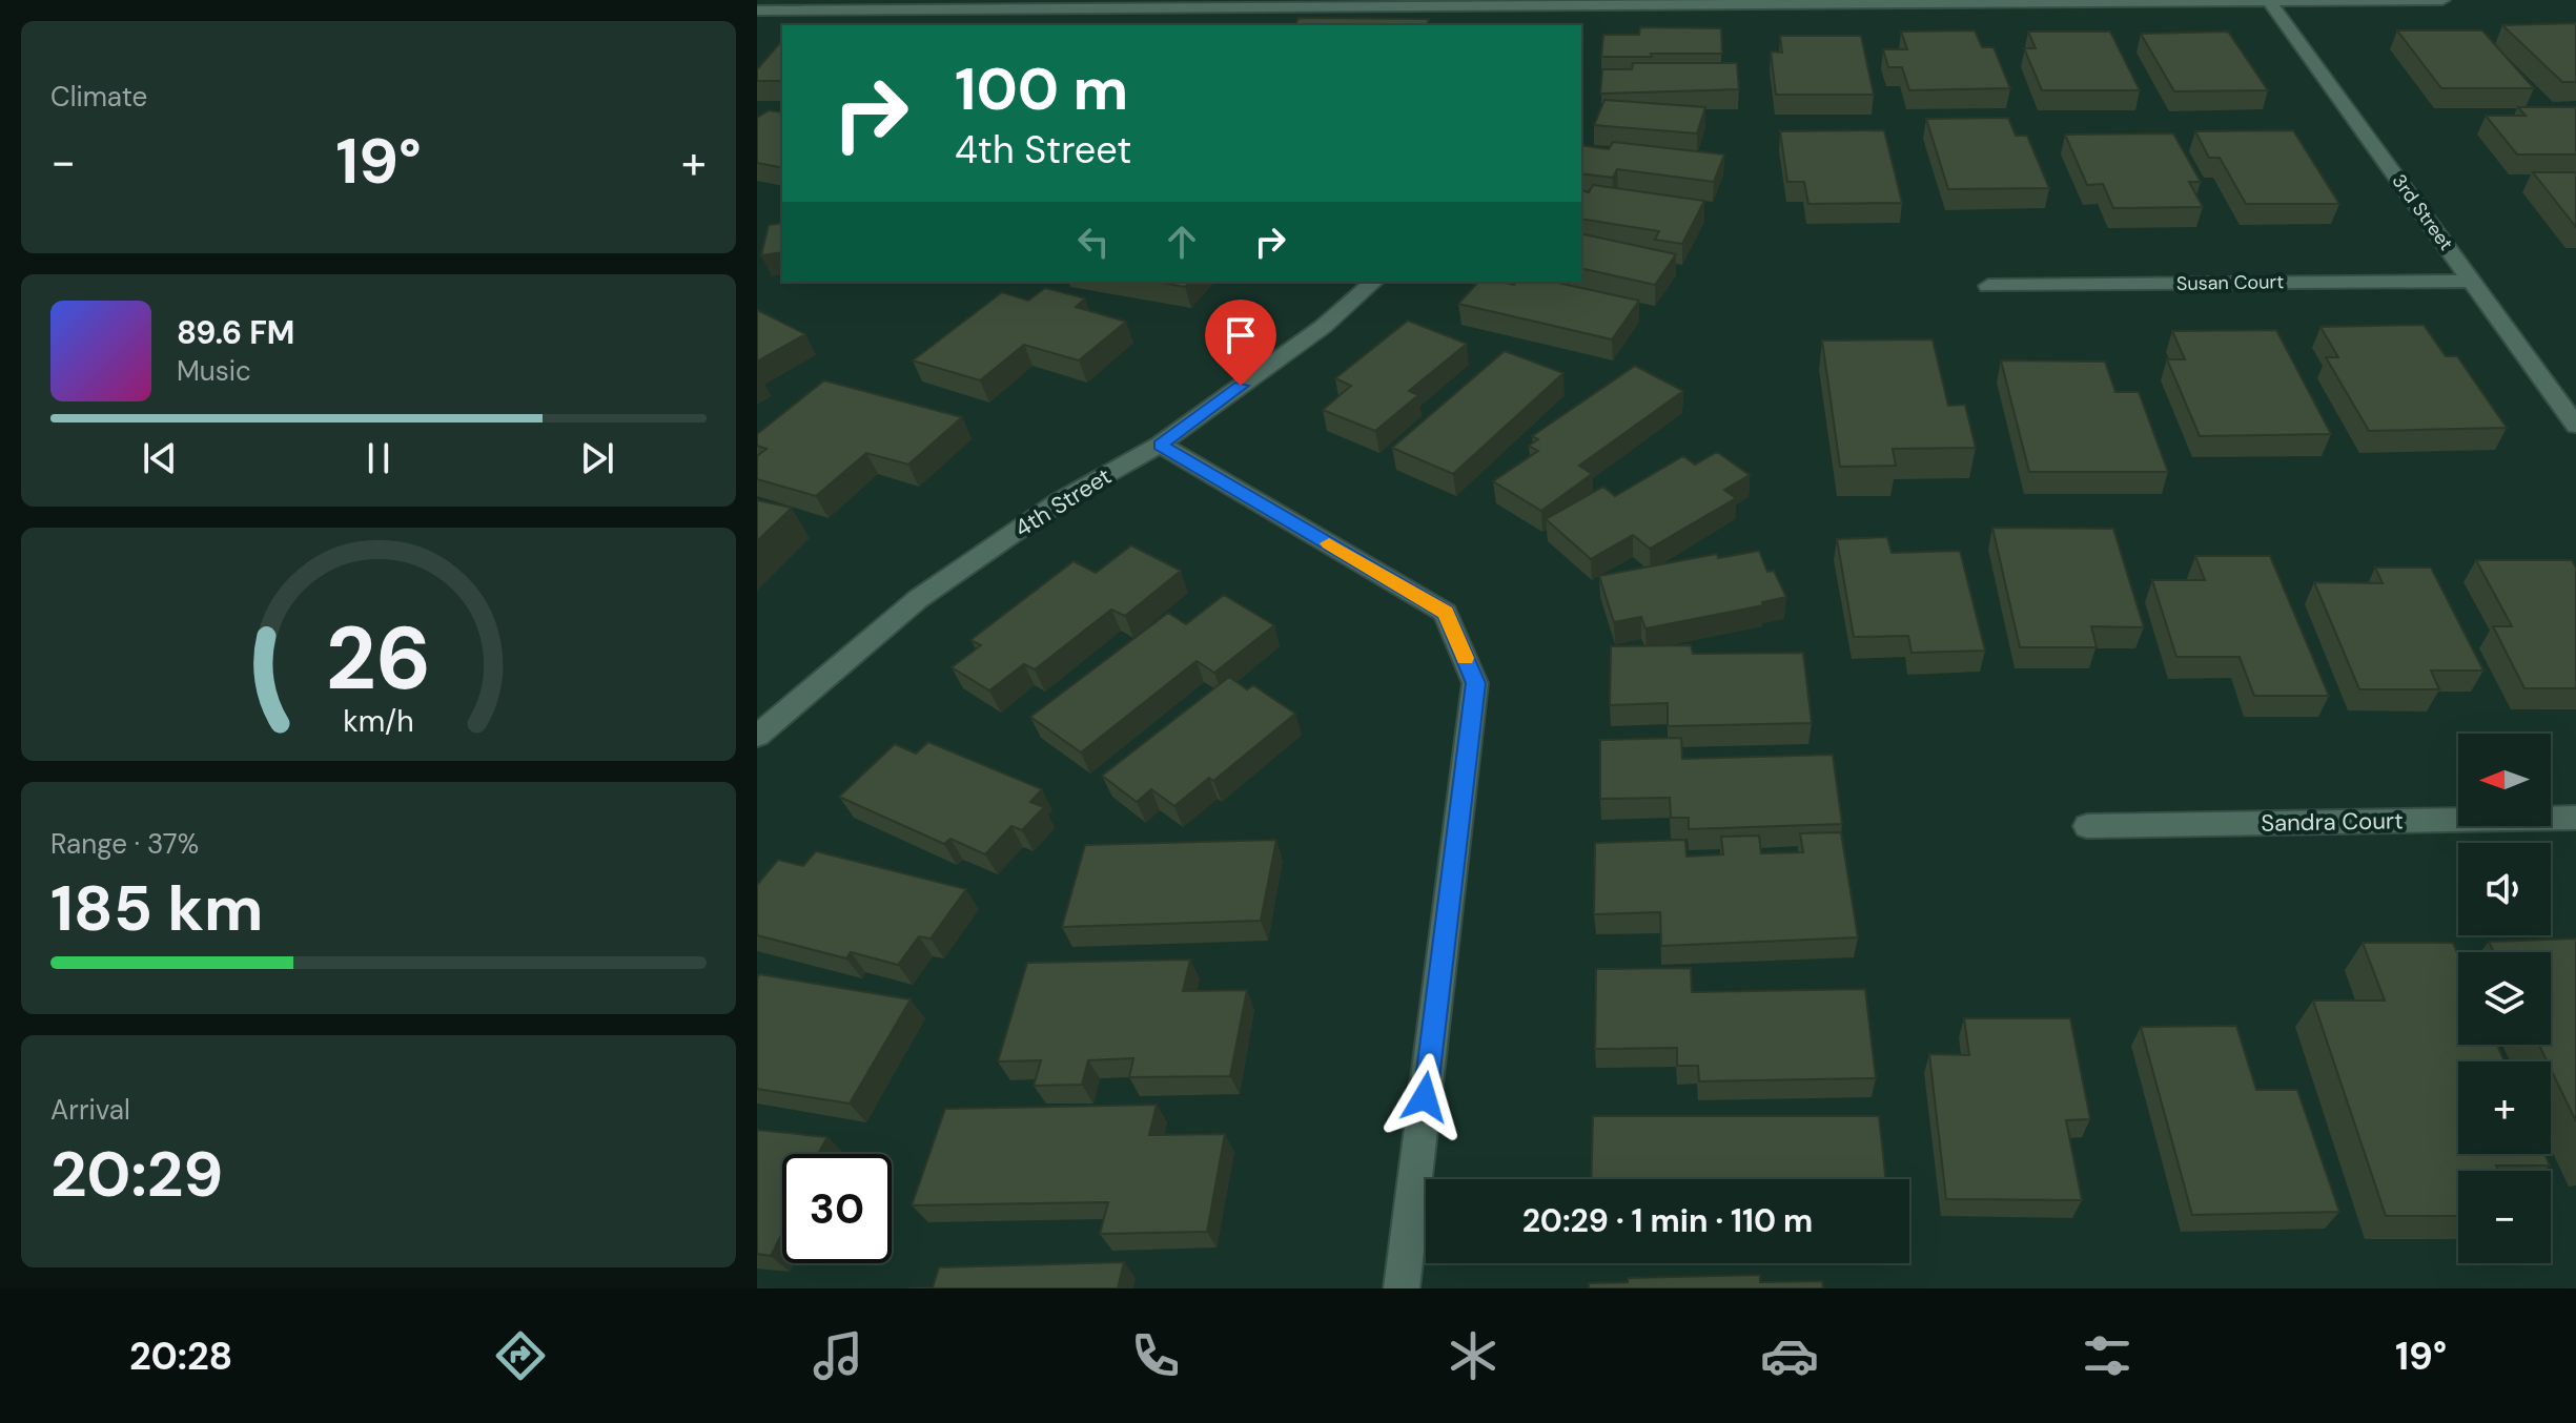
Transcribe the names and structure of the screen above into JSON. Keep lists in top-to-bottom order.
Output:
{
  "streets": {
    "street": [
      "3rd Street",
      "Susan Court",
      "4th Street",
      "Sandra Court"
    ]
  },
  "crossings": [
    ["3rd Street", "Susan Court"]
  ],
  "north": "left",
  "page": {
    "tile": [
      "Climate",
      ["Range · 37%", "185 km"],
      ["Arrival", "20:29"]
    ],
    "turn": ["100 m", "4th Street"],
    "heat": ["−", "19°", "+"],
    "song": ["89.6 FM", "Music"],
    "map_buttons": ["+", "−"],
    "limit": "30",
    "trip": "20:29 · 1 min · 110 m",
    "tabs": ["20:28", "19°"],
    "gauge": ["26", "km/h"]
  }
}
